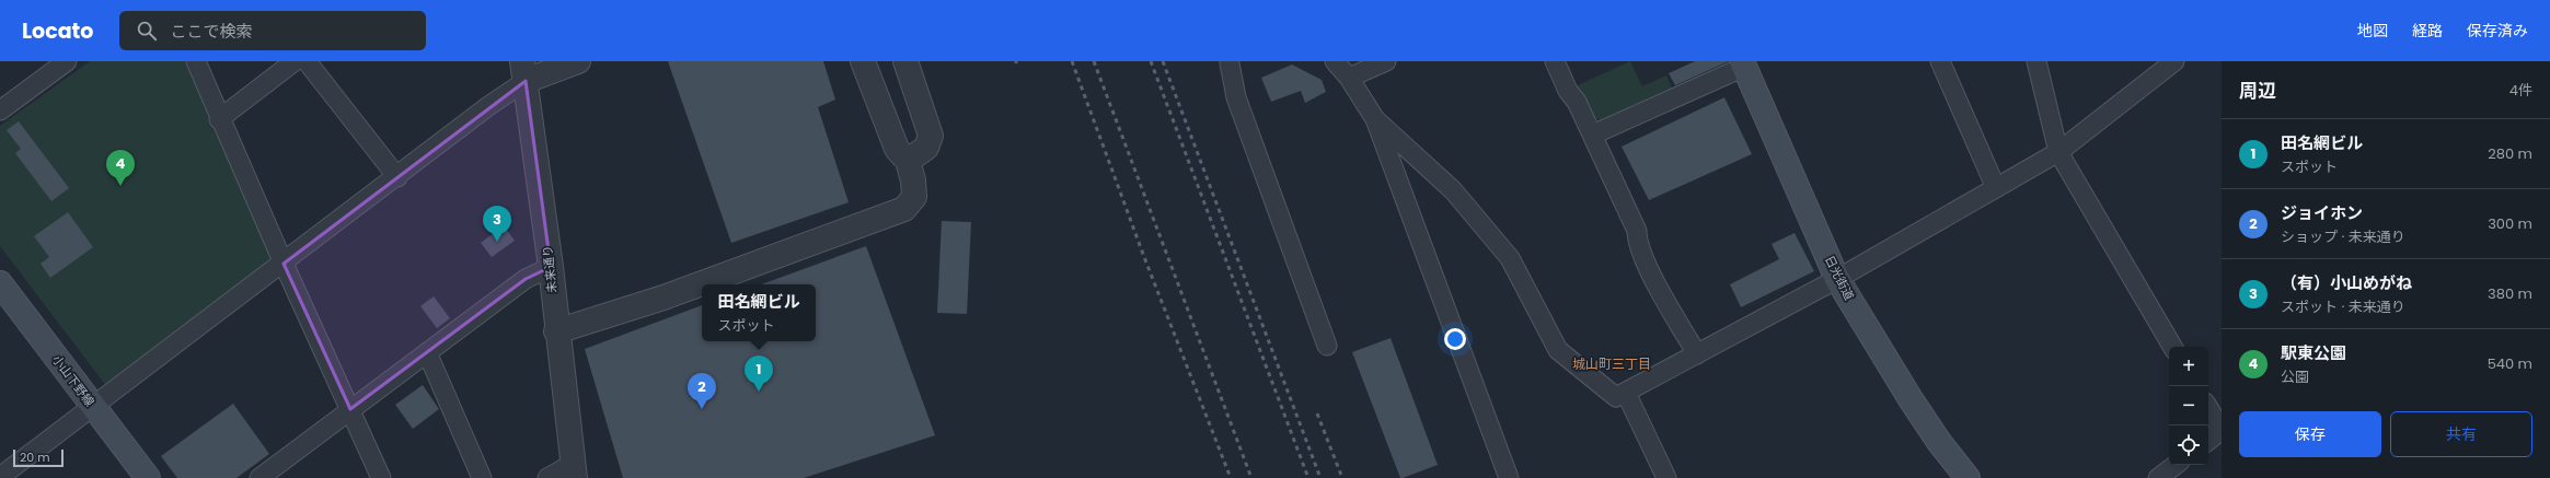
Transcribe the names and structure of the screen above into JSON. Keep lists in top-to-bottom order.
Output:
{
  "streets": {
    "main road": ["日光街道", "小山下野線"],
    "street": ["未来通り"]
  },
  "districts": ["城山町三丁目"],
  "scale_bar": "20 m",
  "page": {
    "header": "Locato",
    "search": "ここで検索",
    "nav": ["地図", "経路", "保存済み"],
    "heading": ["周辺", "4件"],
    "list": [
      {
        "mark": "1",
        "name": "田名網ビル",
        "note": "スポット",
        "value": "280 m"
      },
      {
        "mark": "2",
        "name": "ジョイホン",
        "note": "ショップ · 未来通り",
        "value": "300 m"
      },
      {
        "mark": "3",
        "name": "（有）小山めがね",
        "note": "スポット · 未来通り",
        "value": "380 m"
      },
      {
        "mark": "4",
        "name": "駅東公園",
        "note": "公園",
        "value": "540 m"
      }
    ],
    "pins": [
      "4",
      "3",
      "1",
      "2"
    ],
    "popup": ["田名網ビル", "スポット"],
    "map_buttons": ["+", "−"],
    "buttons": ["保存", "共有"],
    "scale": "20 m"
  }
}
